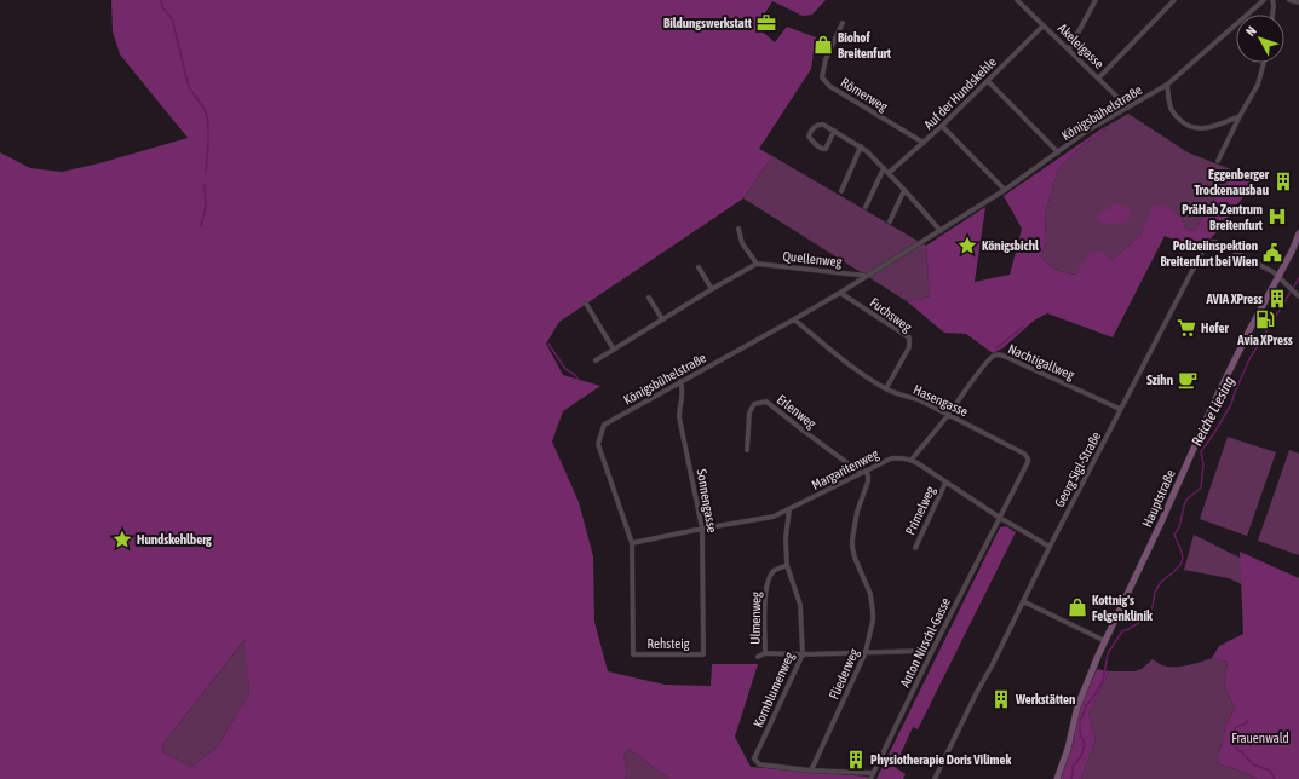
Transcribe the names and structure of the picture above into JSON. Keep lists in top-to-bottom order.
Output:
{
  "streets": {
    "main road": ["Hauptstraße"],
    "street": [
      "Akeleigasse",
      "Auf der Hundskehle",
      "Römerweg",
      "Königsbühelstraße",
      "Quellenweg",
      "Fuchsweg",
      "Nachtigallweg",
      "Hasengasse",
      "Erlenweg",
      "Margaritenweg",
      "Georg Sigl-Straße",
      "Sonnengasse",
      "Primelweg",
      "Ulmenweg",
      "Anton Nirschl-Gasse",
      "Rehsteig",
      "Fliederweg",
      "Kornblumenweg"
    ]
  },
  "crossings": [
    ["Akeleigasse", "Auf der Hundskehle"],
    ["Akeleigasse", "Königsbühelstraße"],
    ["Auf der Hundskehle", "Römerweg"],
    ["Königsbühelstraße", "Quellenweg"],
    ["Königsbühelstraße", "Fuchsweg"],
    ["Königsbühelstraße", "Hasengasse"],
    ["Königsbühelstraße", "Margaritenweg"],
    ["Königsbühelstraße", "Sonnengasse"],
    ["Königsbühelstraße", "Rehsteig"],
    ["Fuchsweg", "Hasengasse"],
    ["Nachtigallweg", "Hasengasse"],
    ["Nachtigallweg", "Margaritenweg"],
    ["Nachtigallweg", "Georg Sigl-Straße"],
    ["Hasengasse", "Anton Nirschl-Gasse"],
    ["Erlenweg", "Margaritenweg"],
    ["Erlenweg", "Fliederweg"],
    ["Margaritenweg", "Sonnengasse"],
    ["Margaritenweg", "Fliederweg"],
    ["Margaritenweg", "Kornblumenweg"],
    ["Georg Sigl-Straße", "Hauptstraße"],
    ["Sonnengasse", "Rehsteig"],
    ["Ulmenweg", "Kornblumenweg"],
    ["Anton Nirschl-Gasse", "Kornblumenweg"],
    ["Fliederweg", "Kornblumenweg"]
  ],
  "water": ["Reiche Liesing"],
  "parks": ["Frauenwald"],
  "places": {
    "office": ["Bildungswerkstatt"],
    "shop": ["Biohof Breitenfurt", "Kottnig's Felgenklinik"],
    "building": [
      "Eggenberger Trockenausbau",
      "AVIA XPress",
      "Werkstätten",
      "Physiotherapie Doris Vilimek"
    ],
    "hospital": ["PräHab Zentrum Breitenfurt"],
    "place": ["Königsbichl", "Hundskehlberg"],
    "public building": ["Polizeiinspektion Breitenfurt bei Wien"],
    "fuel station": ["Avia XPress"],
    "supermarket": ["Hofer"],
    "cafe": ["Szihn"]
  },
  "north": "top left"
}
